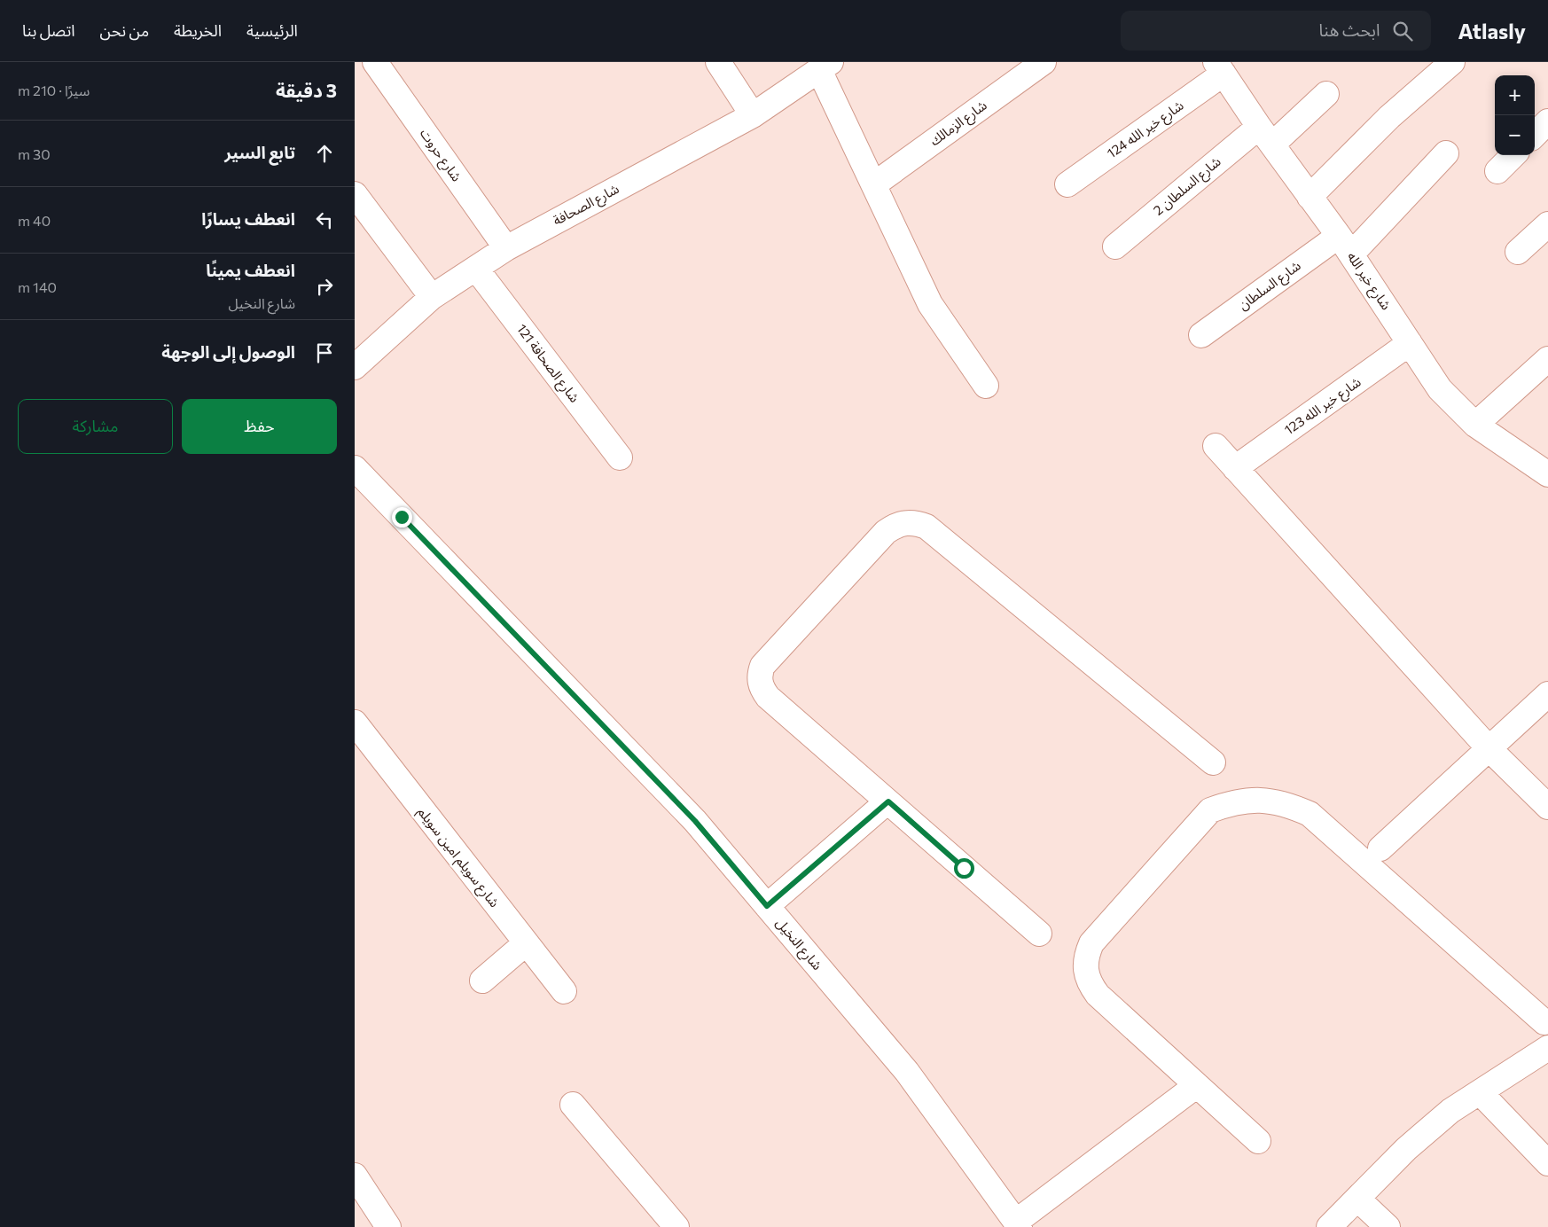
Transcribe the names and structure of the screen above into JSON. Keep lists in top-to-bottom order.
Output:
{
  "streets": {
    "street": [
      "شارع الزمالك",
      "شارع خير الله 124",
      "شارع حروت",
      "شارع السلطان 2",
      "شارع الصحافة",
      "شارع خير الله",
      "شارع السلطان",
      "شارع الصحافة 121",
      "شارع خير الله 123",
      "شارع سويلم امين سويلم",
      "شارع النخيل"
    ]
  },
  "crossings": [
    ["شارع خير الله 124", "شارع خير الله"],
    ["شارع حروت", "شارع الصحافة"],
    ["شارع السلطان 2", "شارع خير الله"],
    ["شارع الصحافة", "شارع الصحافة 121"],
    ["شارع خير الله", "شارع السلطان"],
    ["شارع خير الله", "شارع خير الله 123"]
  ],
  "page": {
    "header": "Atlasly",
    "search": "ابحث هنا",
    "nav": [
      "الرئيسية",
      "الخريطة",
      "من نحن",
      "اتصل بنا"
    ],
    "heading": ["3 دقيقة", "سيرًا · 210 m"],
    "map_buttons": ["+", "−"],
    "list": [
      ["تابع السير", "30 m"],
      ["انعطف يسارًا", "40 m"],
      ["انعطف يمينًا", "شارع النخيل", "140 m"],
      "الوصول إلى الوجهة"
    ],
    "buttons": ["حفظ", "مشاركة"]
  }
}
